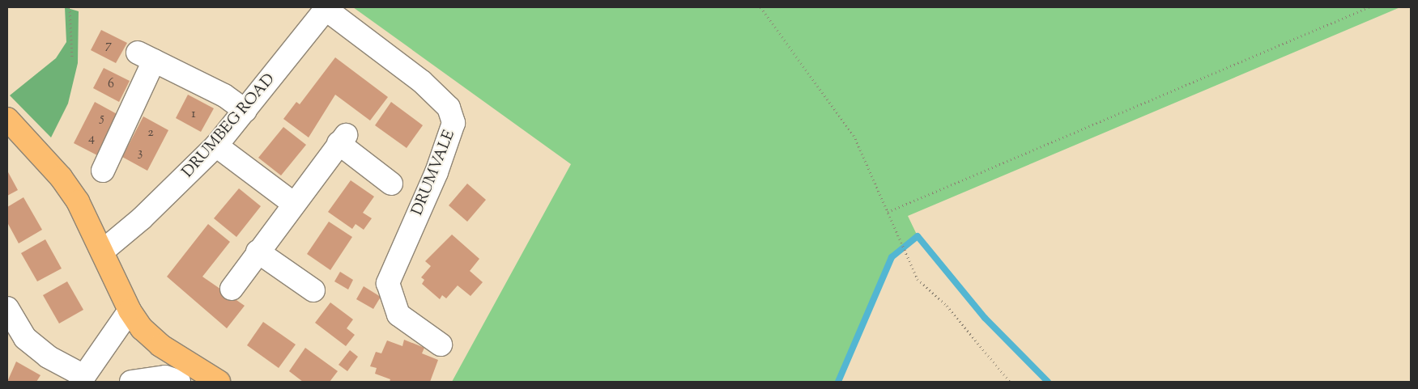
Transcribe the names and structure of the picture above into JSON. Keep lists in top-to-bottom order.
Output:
{
  "streets": {
    "street": ["DRUMBEG ROAD", "DRUMVALE"]
  },
  "crossings": [
    ["DRUMBEG ROAD", "DRUMVALE"]
  ],
  "house_numbers": [
    "7",
    "6",
    "1",
    "5",
    "2",
    "4",
    "3"
  ]
}
